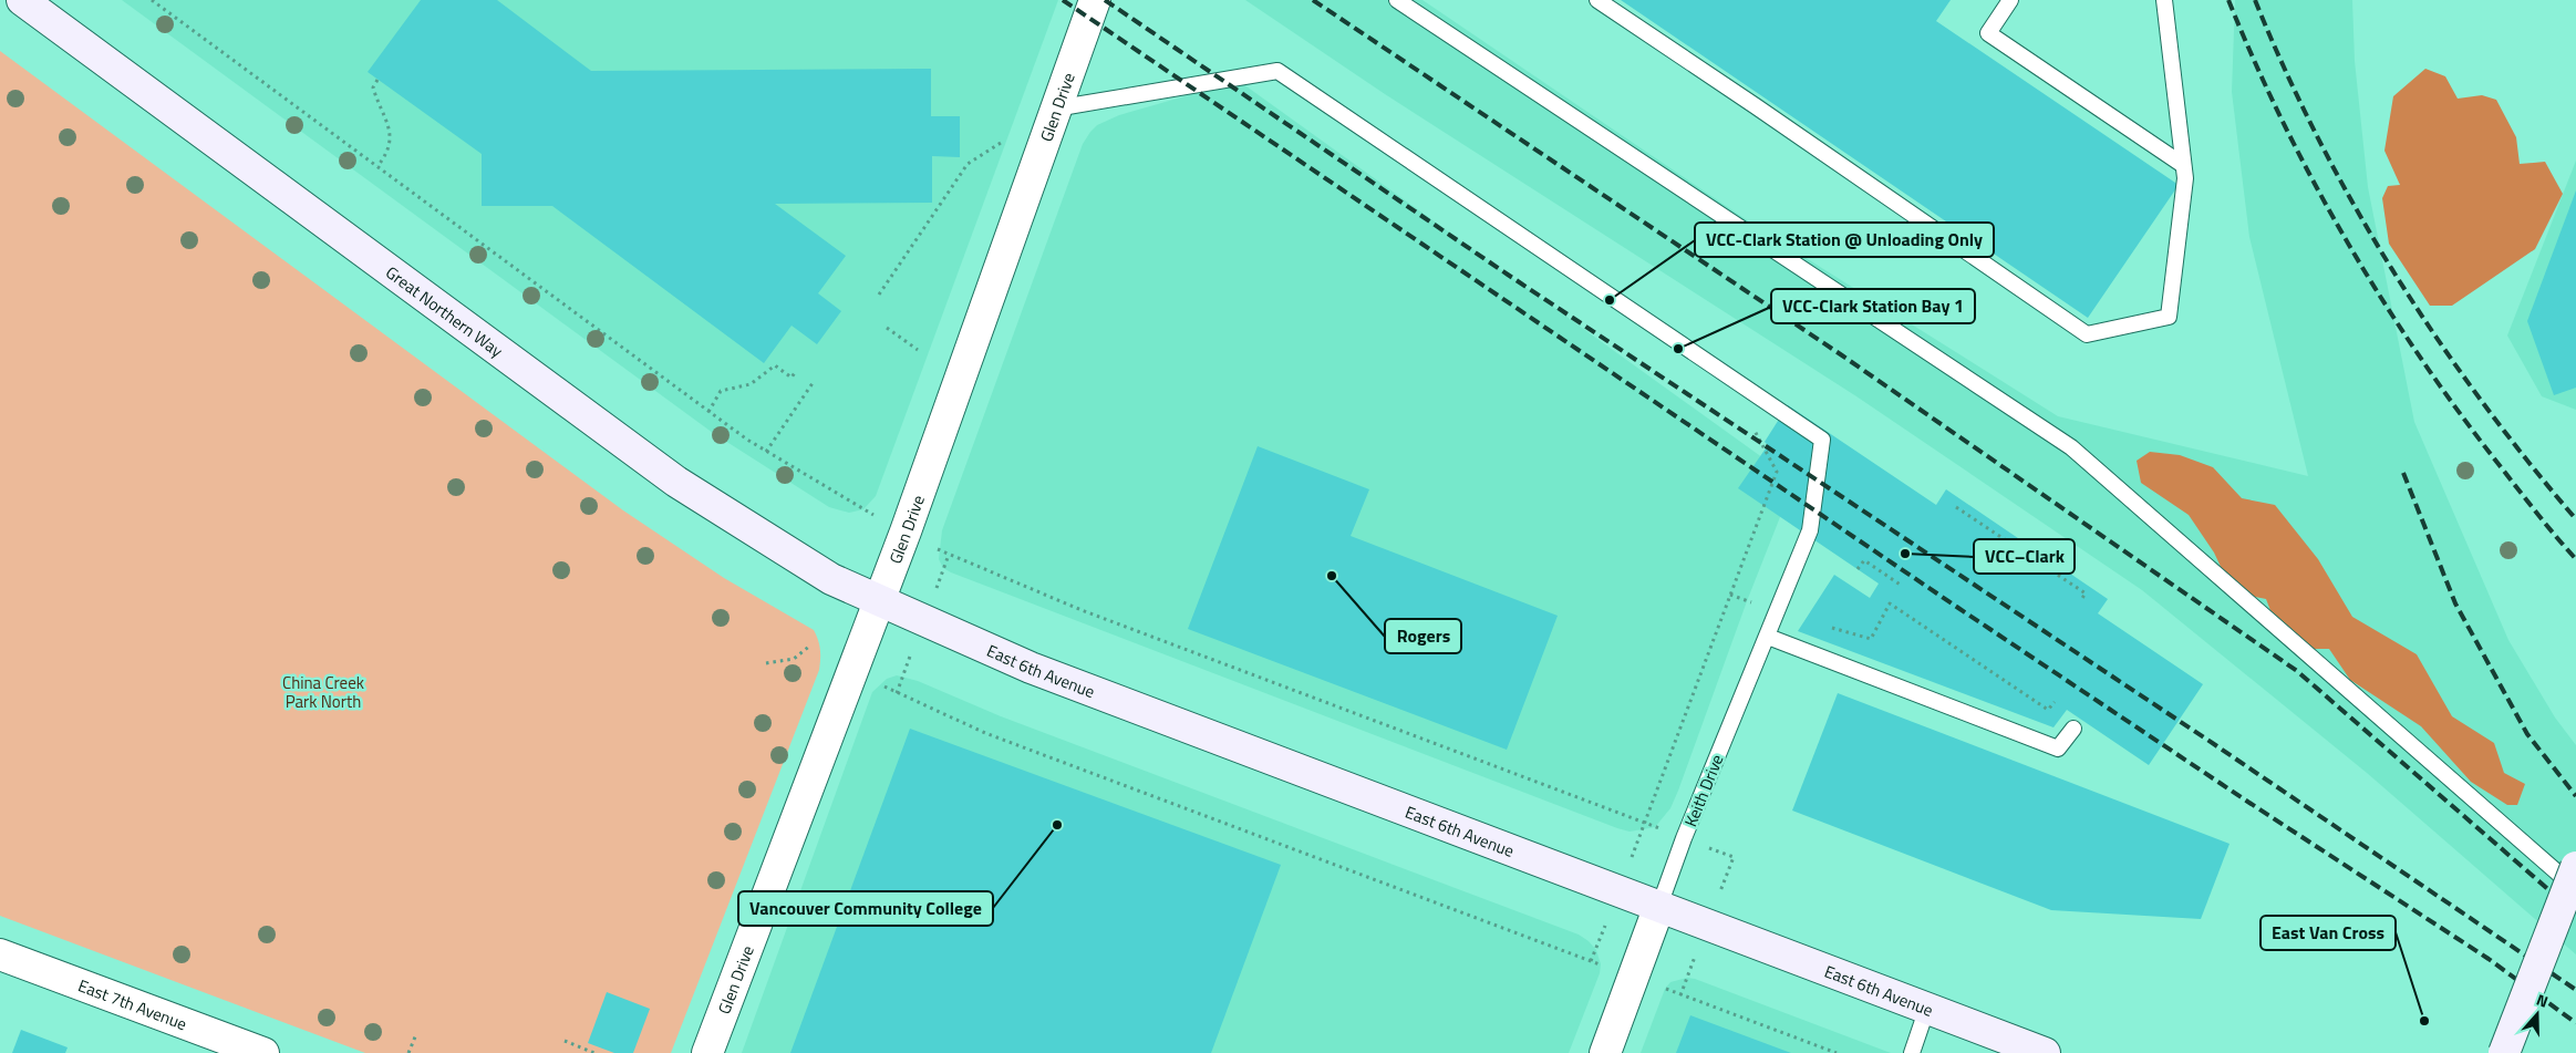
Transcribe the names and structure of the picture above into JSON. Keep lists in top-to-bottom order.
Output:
{
  "streets": {
    "main road": ["Great Northern Way", "East 6th Avenue"],
    "street": ["Glen Drive", "Keith Drive", "East 7th Avenue"]
  },
  "crossings": [
    ["Glen Drive", "Great Northern Way"],
    ["Glen Drive", "East 6th Avenue"],
    ["Glen Drive", "Keith Drive"],
    ["Great Northern Way", "East 6th Avenue"],
    ["East 6th Avenue", "Keith Drive"]
  ],
  "parks": ["China Creek Park North"],
  "places": [
    "VCC-Clark Station @ Unloading Only",
    "VCC-Clark Station Bay 1",
    "VCC–Clark",
    "Rogers",
    "Vancouver Community College",
    "East Van Cross"
  ],
  "north": "top"
}
